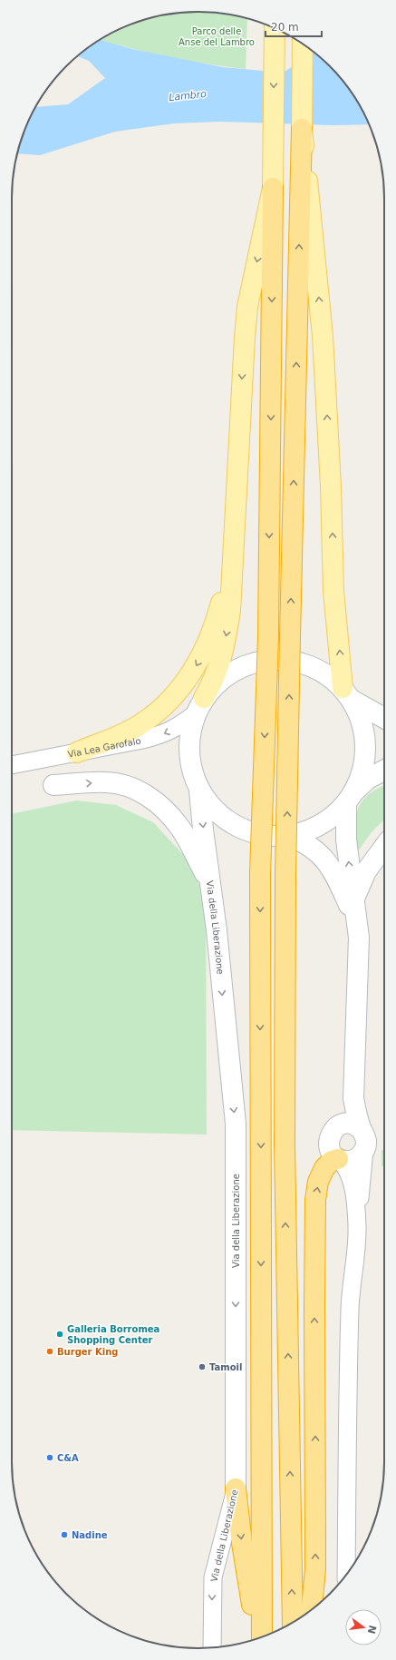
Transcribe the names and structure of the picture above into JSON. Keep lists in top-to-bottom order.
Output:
{
  "streets": {
    "main road": ["Via della Liberazione"],
    "street": ["Via Lea Garofalo"]
  },
  "one_way": ["Via Lea Garofalo"],
  "water": ["Lambro"],
  "parks": ["Parco delle Anse del Lambro"],
  "places": [
    "Galleria Borromea Shopping Center",
    "Burger King",
    "Tamoil",
    "C&A",
    "Nadine"
  ],
  "scale_bar": "20 m",
  "north": "right"
}
